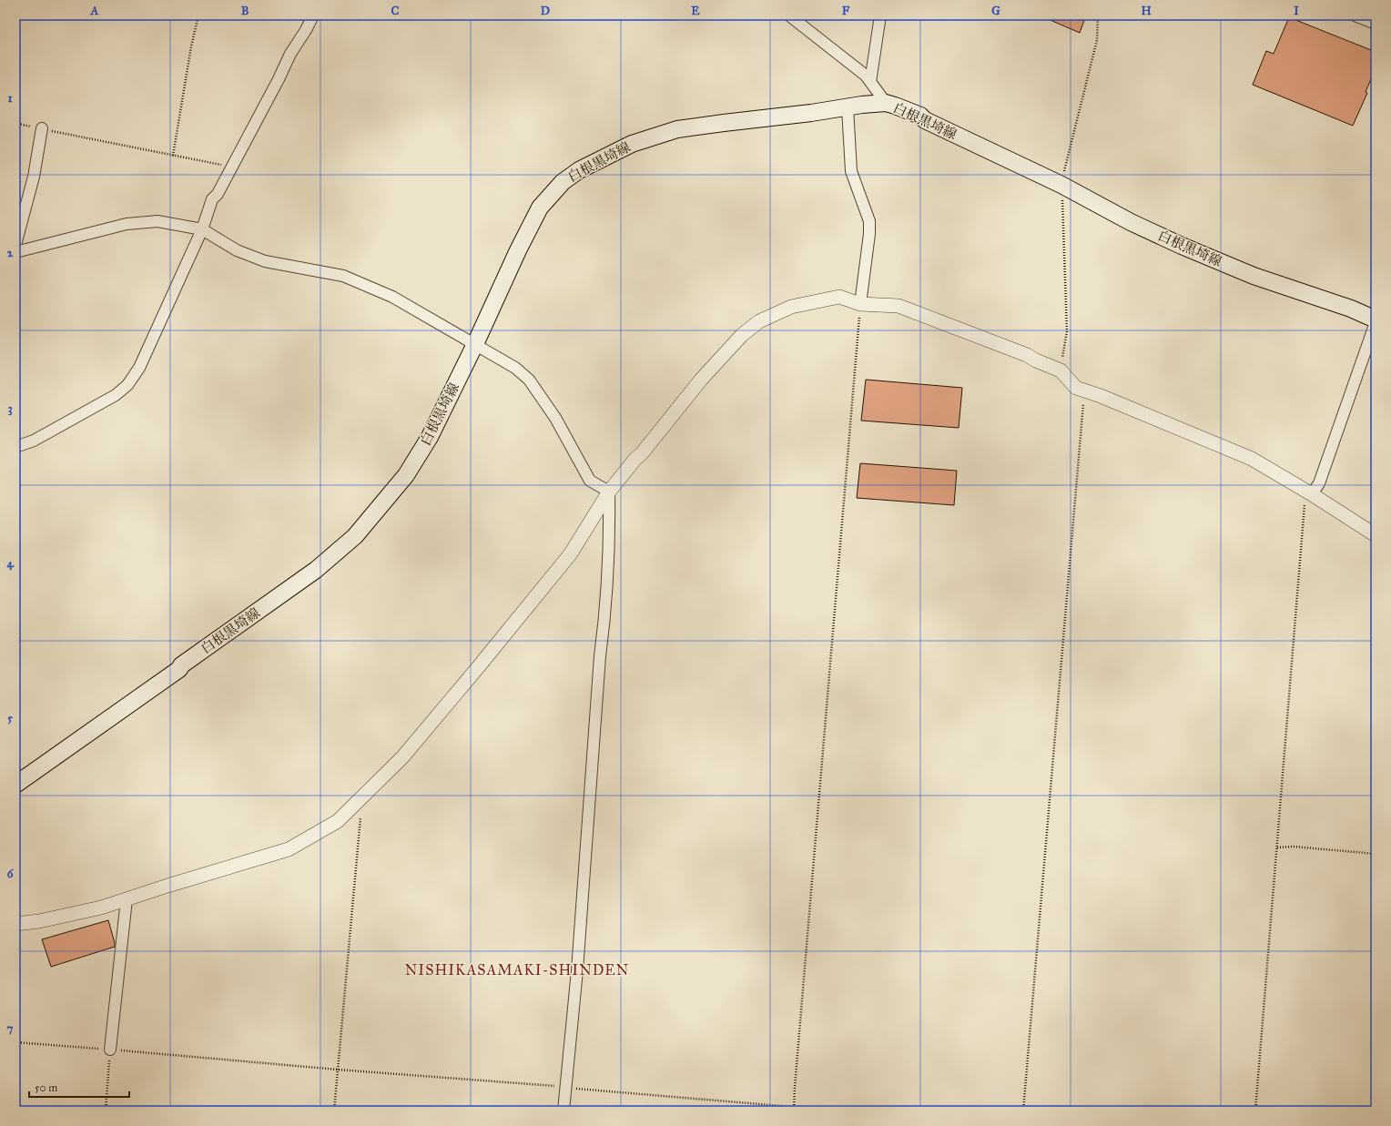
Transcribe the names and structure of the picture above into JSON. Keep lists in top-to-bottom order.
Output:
{
  "streets": {
    "main road": ["白根黒埼線"]
  },
  "districts": ["NISHIKASAMAKI-SHINDEN"],
  "scale_bar": "50 m",
  "grid": {
    "columns": [
      "A",
      "B",
      "C",
      "D",
      "E",
      "F",
      "G",
      "H",
      "I"
    ],
    "rows": [
      "1",
      "2",
      "3",
      "4",
      "5",
      "6",
      "7"
    ]
  }
}
